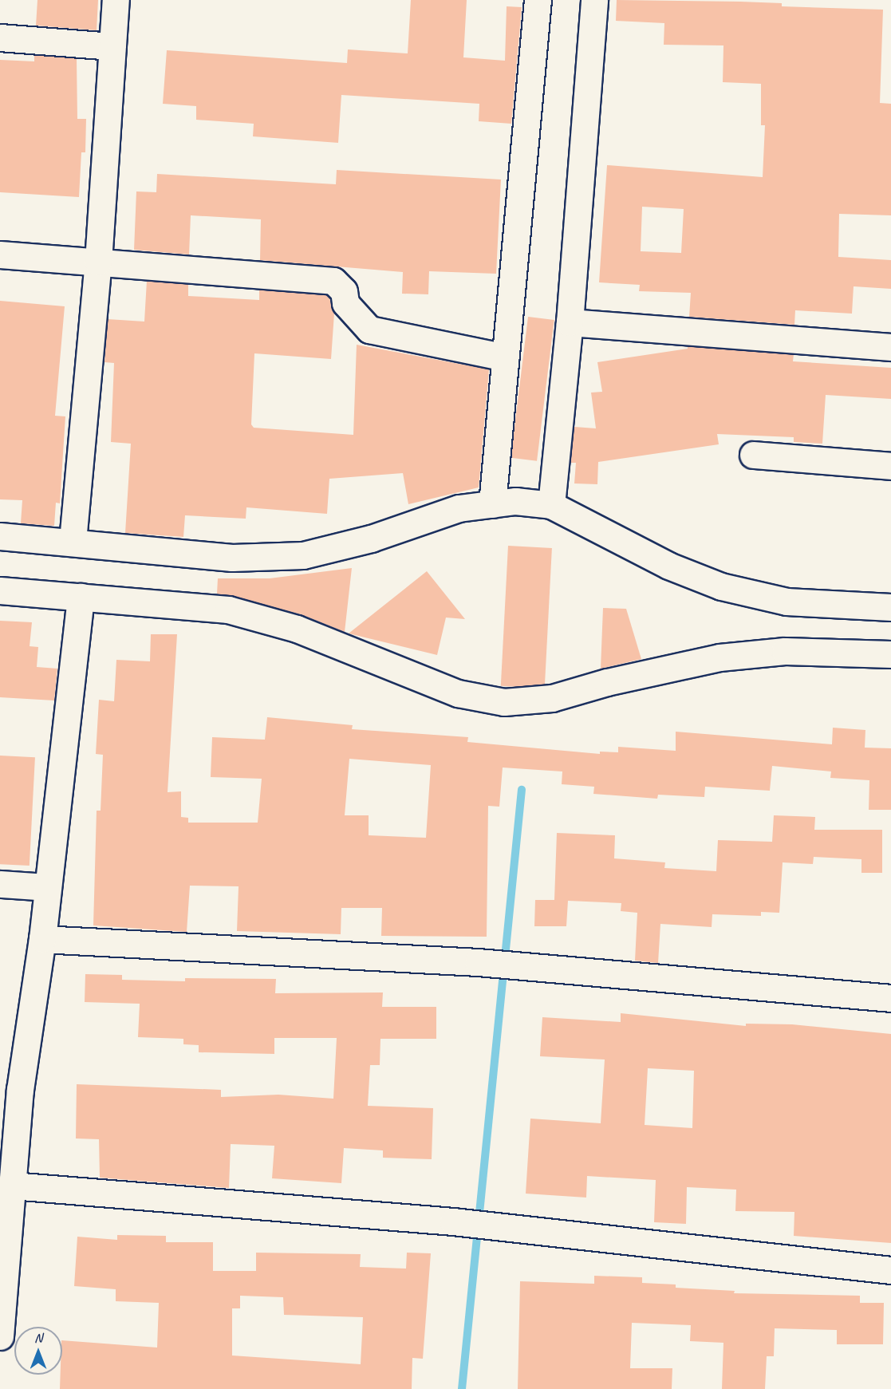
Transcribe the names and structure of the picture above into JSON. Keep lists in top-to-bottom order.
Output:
{
  "north": "top"
}
